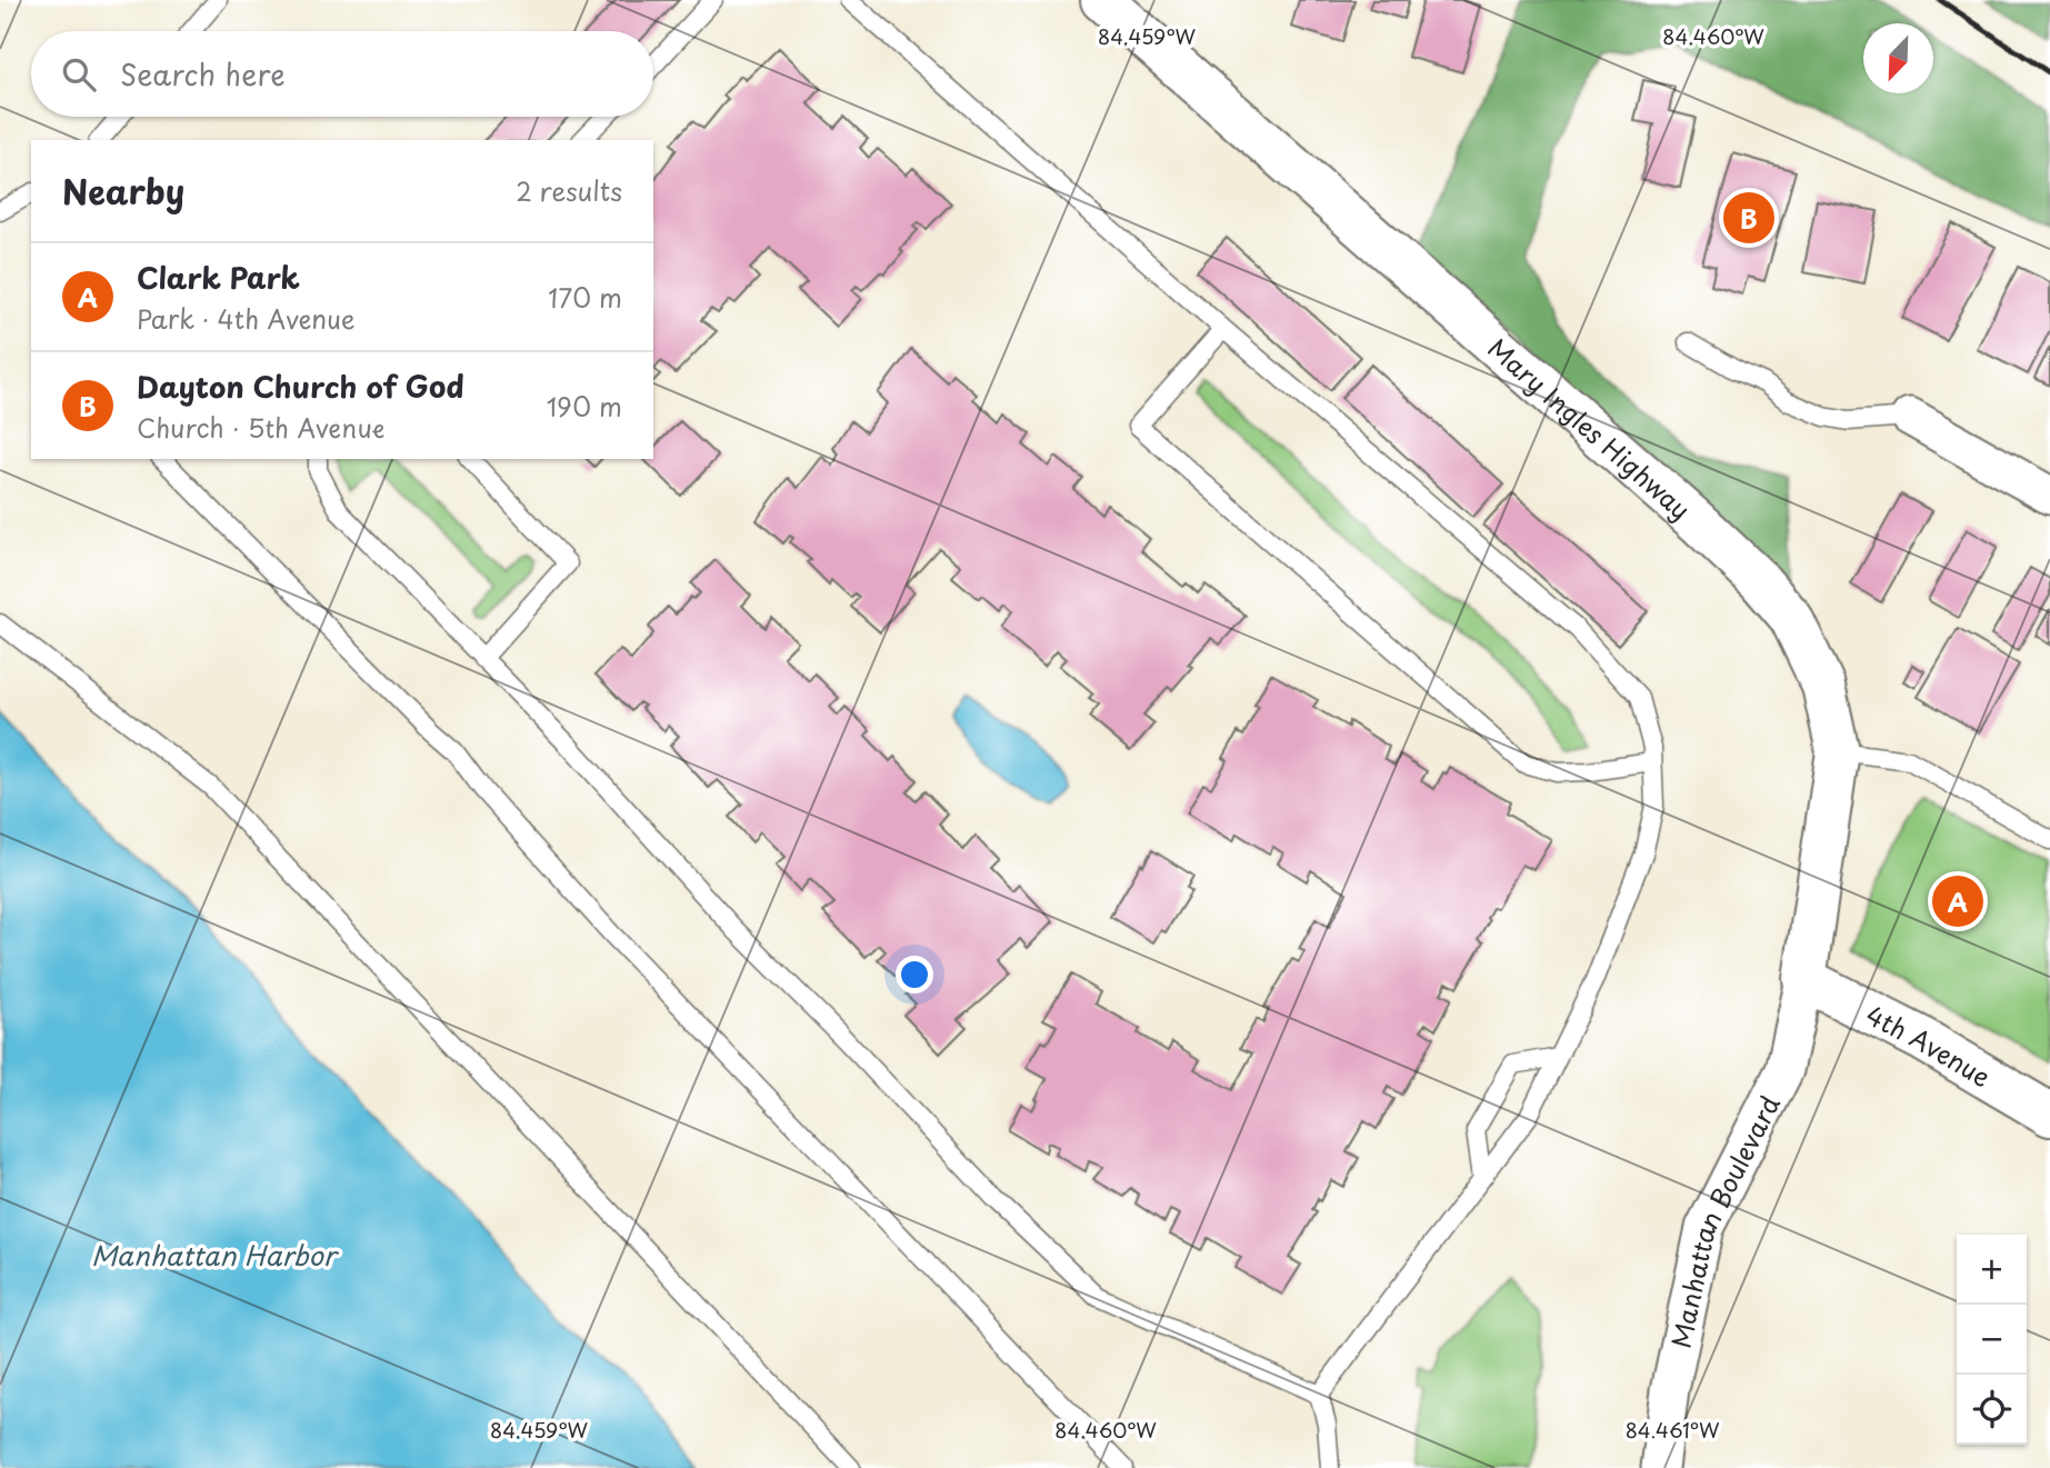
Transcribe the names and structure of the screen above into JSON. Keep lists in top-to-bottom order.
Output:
{
  "streets": {
    "street": ["Mary Ingles Highway", "4th Avenue", "Manhattan Boulevard"]
  },
  "crossings": [
    ["Mary Ingles Highway", "4th Avenue"],
    ["Mary Ingles Highway", "Manhattan Boulevard"],
    ["4th Avenue", "Manhattan Boulevard"]
  ],
  "water": ["Manhattan Harbor"],
  "north": "bottom left",
  "page": {
    "search": "Search here",
    "heading": ["Nearby", "2 results"],
    "pins": ["B", "A"],
    "list": [
      {
        "mark": "A",
        "name": "Clark Park",
        "note": "Park · 4th Avenue",
        "value": "170 m"
      },
      {
        "mark": "B",
        "name": "Dayton Church of God",
        "note": "Church · 5th Avenue",
        "value": "190 m"
      }
    ],
    "map_buttons": ["+", "−"]
  },
  "coordinates": ["84.459°W", "84.460°W", "84.461°W"]
}
